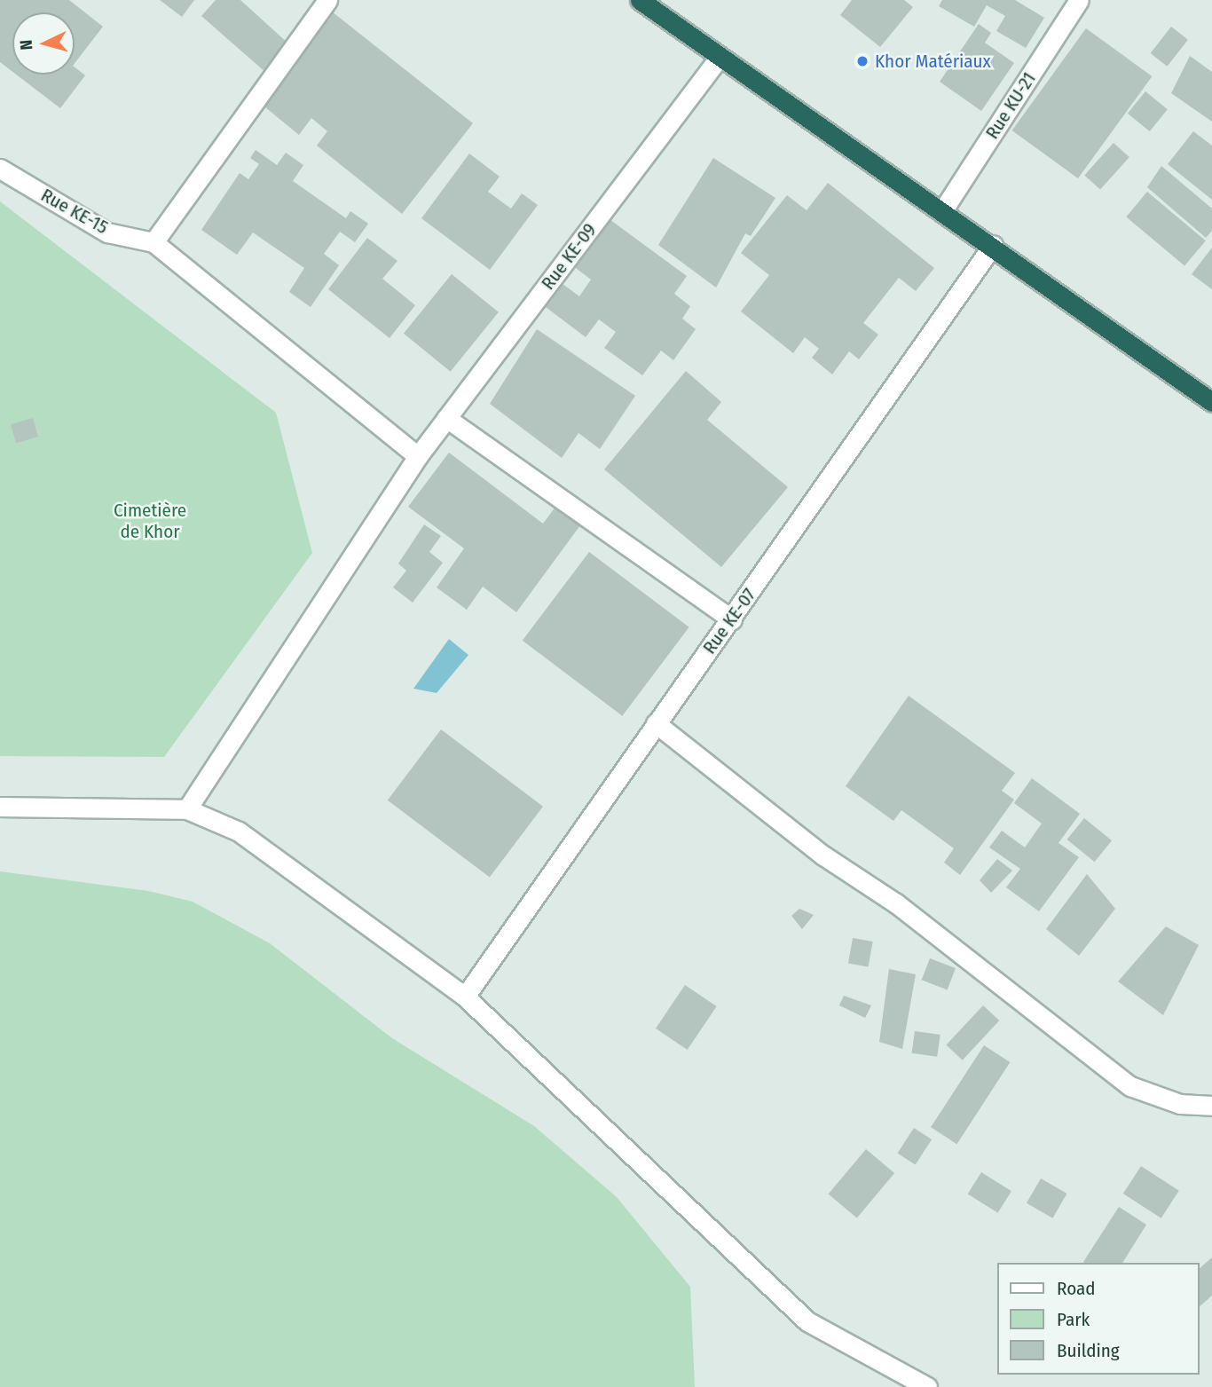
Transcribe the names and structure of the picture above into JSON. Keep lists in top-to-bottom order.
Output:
{
  "streets": {
    "street": [
      "Rue KU-21",
      "Rue KE-15",
      "Rue KE-09",
      "Rue KE-07"
    ]
  },
  "parks": ["Cimetière de Khor"],
  "places": ["Khor Matériaux"],
  "legend": ["Road", "Park", "Building"],
  "north": "left"
}
